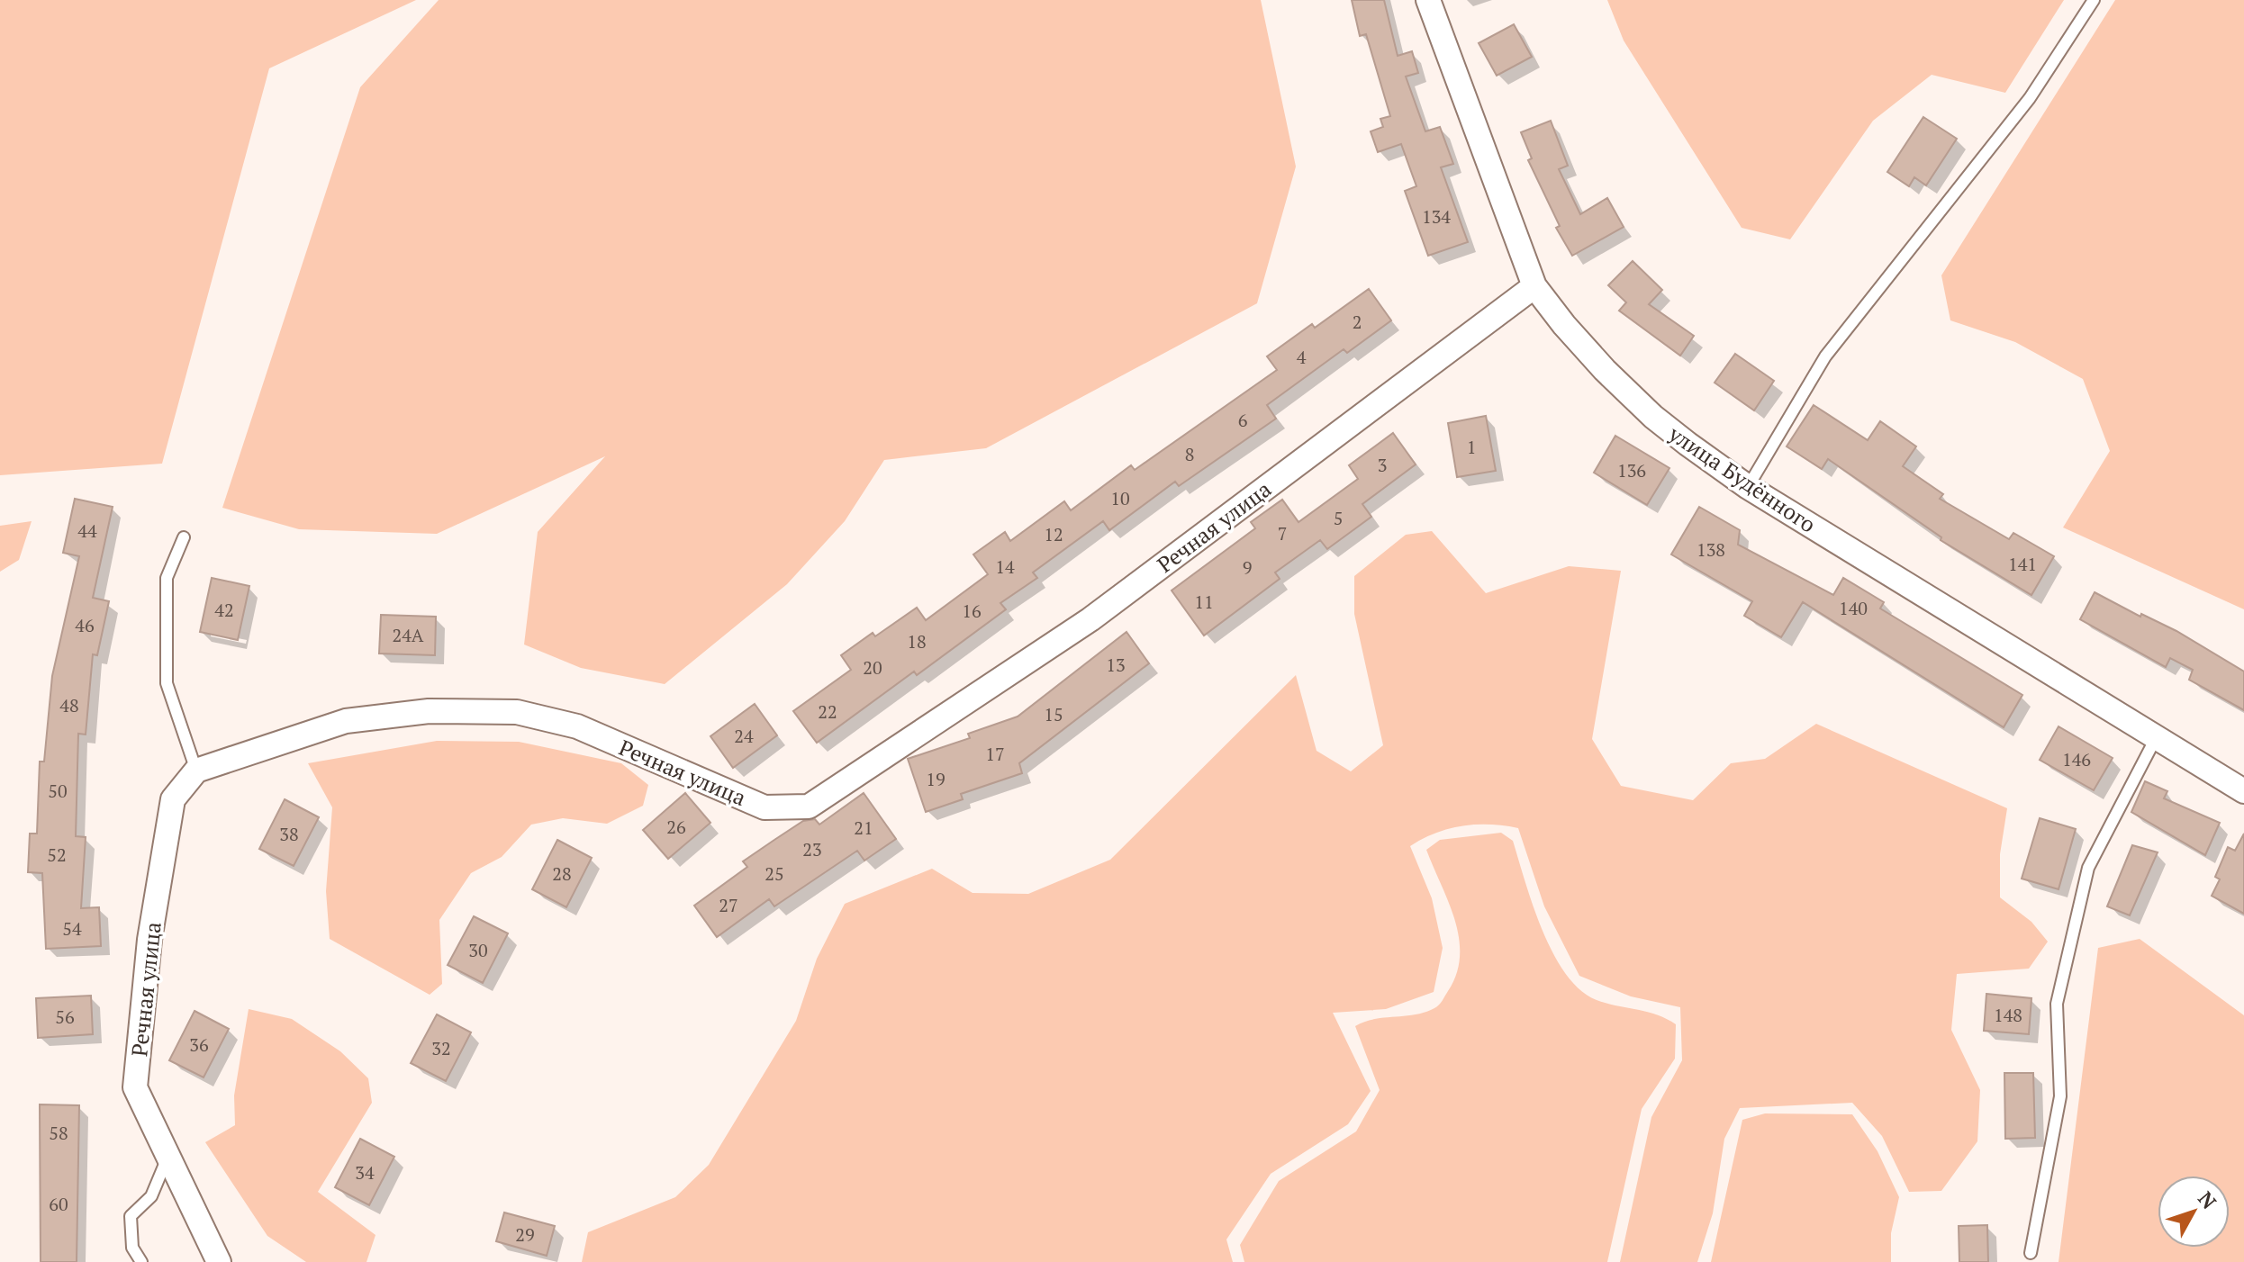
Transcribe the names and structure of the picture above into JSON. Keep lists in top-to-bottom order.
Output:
{
  "streets": {
    "street": ["улица Будённого", "Речная улица"]
  },
  "crossings": [
    ["улица Будённого", "Речная улица"]
  ],
  "house_numbers": [
    "134",
    "2",
    "4",
    "6",
    "1",
    "8",
    "3",
    "136",
    "10",
    "5",
    "44",
    "7",
    "12",
    "138",
    "141",
    "14",
    "9",
    "11",
    "140",
    "42",
    "16",
    "46",
    "24А",
    "18",
    "13",
    "20",
    "48",
    "22",
    "15",
    "24",
    "17",
    "146",
    "19",
    "50",
    "26",
    "21",
    "38",
    "23",
    "52",
    "28",
    "25",
    "27",
    "54",
    "30",
    "148",
    "56",
    "36",
    "32",
    "58",
    "34",
    "60",
    "29"
  ],
  "north": "top right"
}
